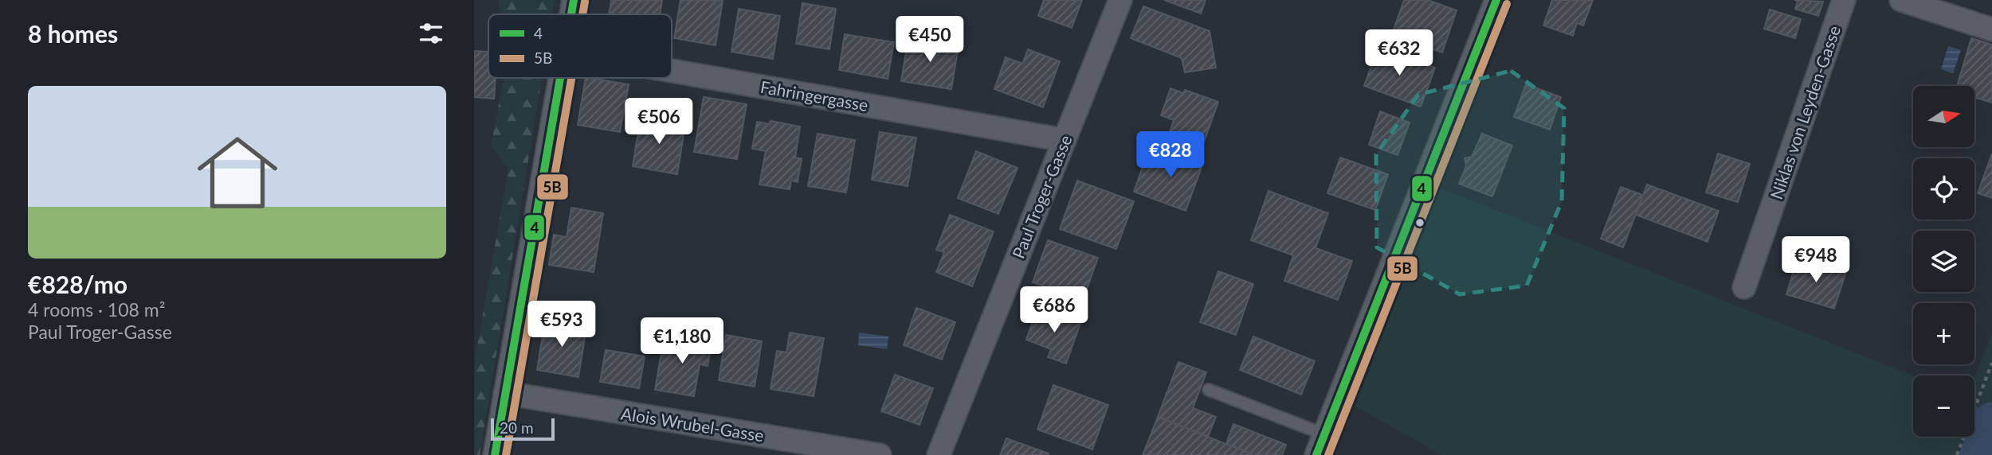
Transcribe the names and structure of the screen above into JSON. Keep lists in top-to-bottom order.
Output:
{
  "streets": {
    "street": [
      "Fahringergasse",
      "Niklas von Leyden-Gasse",
      "Paul Troger-Gasse",
      "Alois Wrubel-Gasse"
    ]
  },
  "crossings": [
    ["Fahringergasse", "Paul Troger-Gasse"]
  ],
  "lines": ["transit line 4", "transit line 5B"],
  "legend": ["4", "5B"],
  "scale_bar": "20 m",
  "north": "right",
  "page": {
    "heading": "8 homes",
    "price": [
      "€450",
      "€632",
      "€506",
      "€828",
      "€948",
      "€686",
      "€593",
      "€1,180"
    ],
    "list": [
      {
        "name": "€828/mo",
        "note": "4 rooms · 108 m² · Paul Troger-Gasse"
      }
    ],
    "map_buttons": ["+", "−"],
    "scale": "20 m"
  }
}
